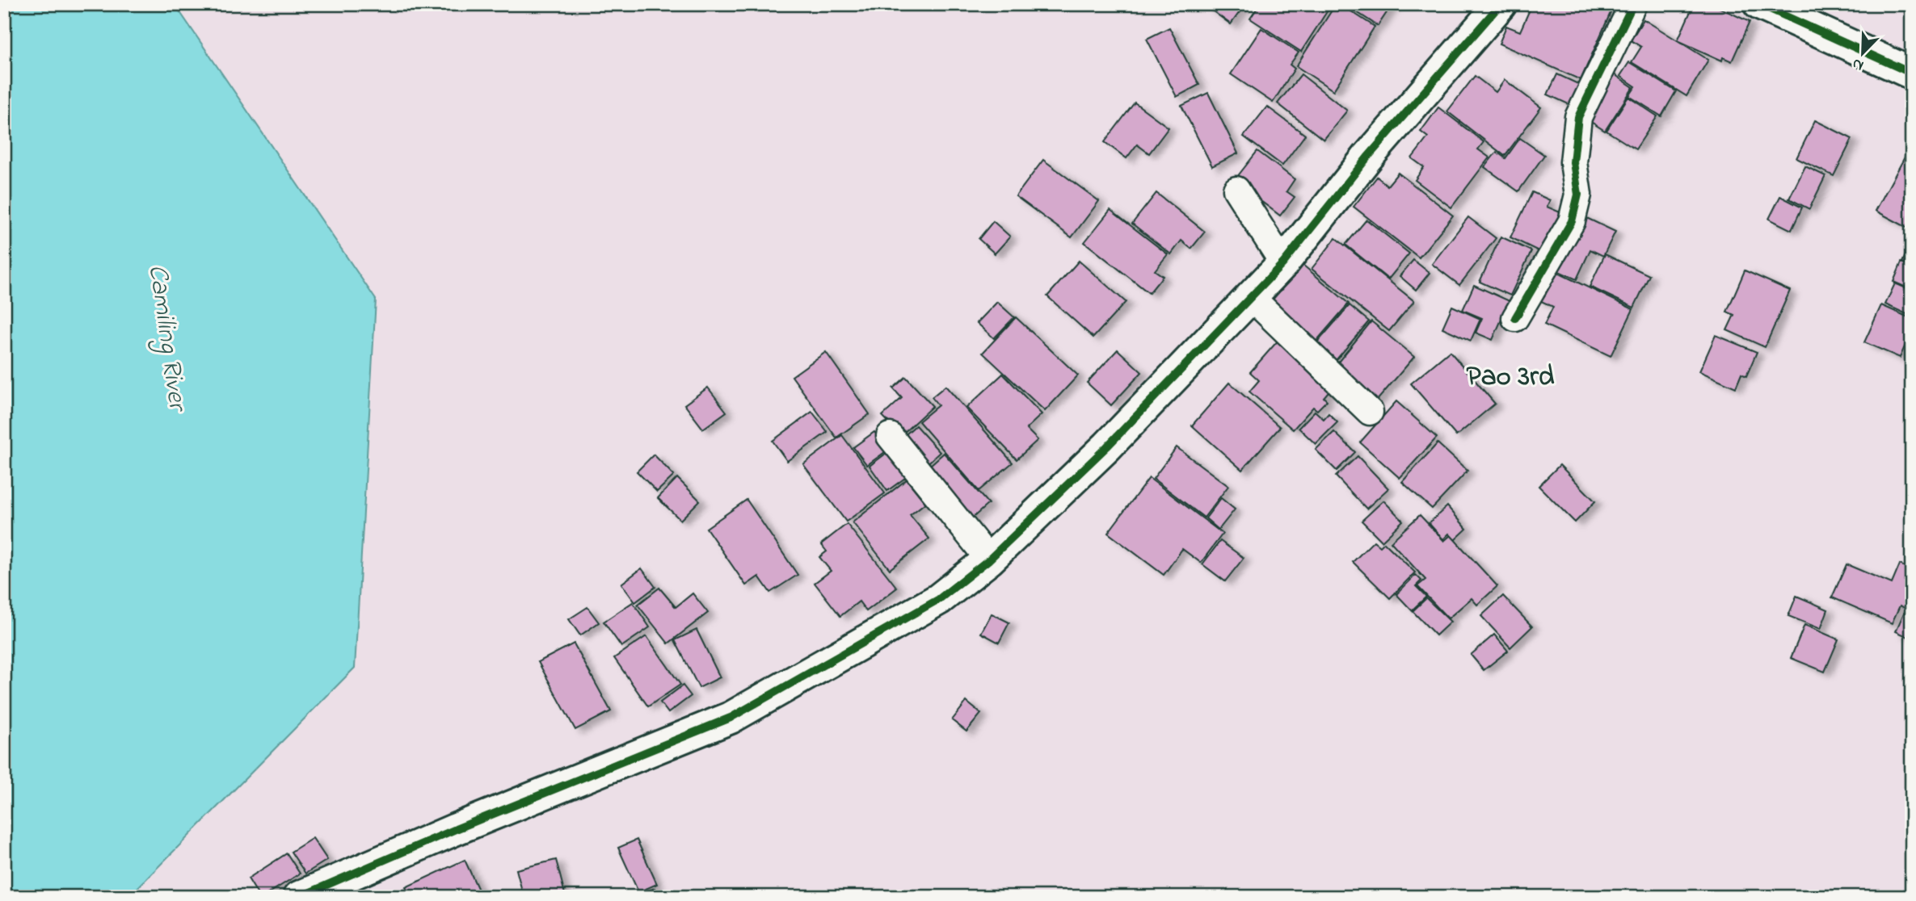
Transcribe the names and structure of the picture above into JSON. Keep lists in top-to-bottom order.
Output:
{
  "districts": ["Pao 3rd"],
  "water": ["Camiling River"],
  "north": "bottom left"
}
